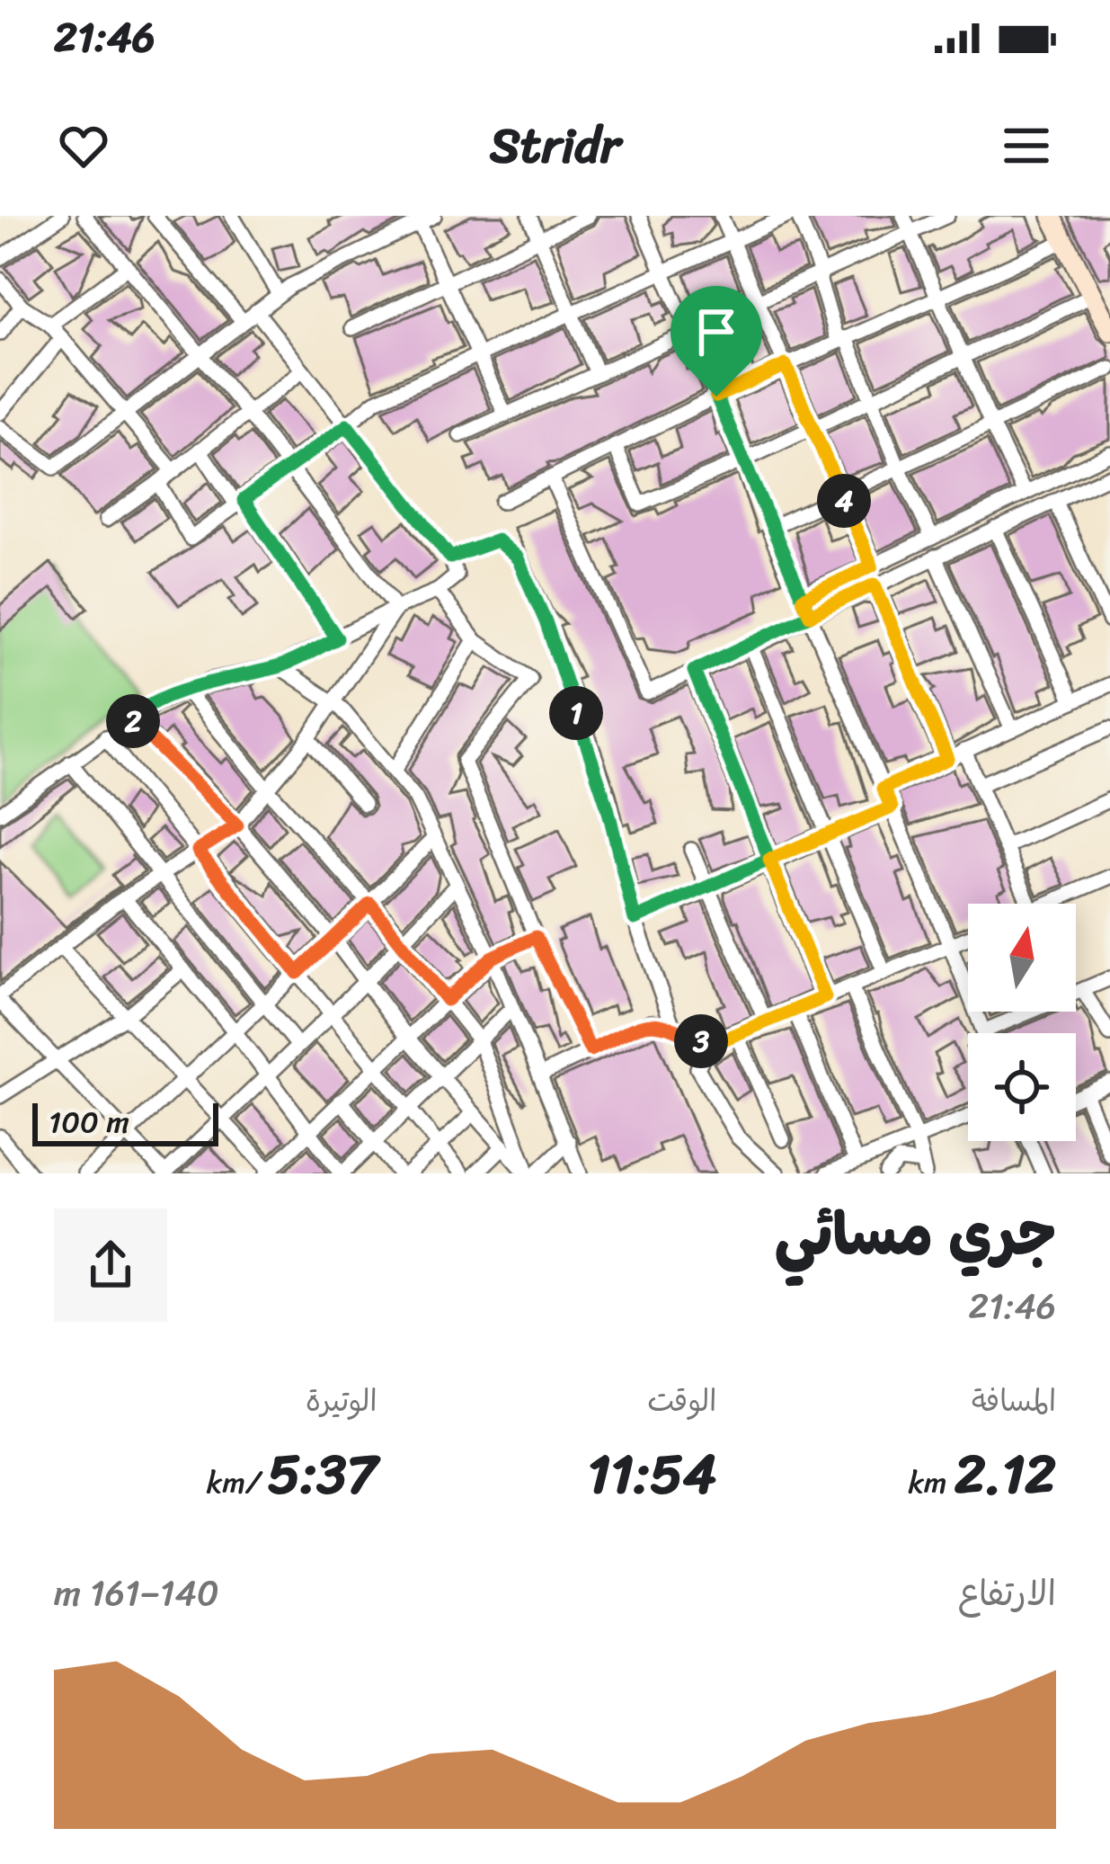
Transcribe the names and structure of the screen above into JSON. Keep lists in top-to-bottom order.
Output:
{
  "scale_bar": "100 m",
  "north": "top",
  "page": {
    "status": "21:46",
    "header": "Stridr",
    "pins": [
      "4",
      "1",
      "2",
      "3"
    ],
    "scale": "100 m",
    "heading": ["جري مسائي", "21:46"],
    "stats": [
      ["المسافة", "2.12 km"],
      ["الوقت", "11:54"],
      ["الوتيرة", "5:37 /km"]
    ],
    "chart": ["الارتفاع", "140–161 m"]
  }
}
